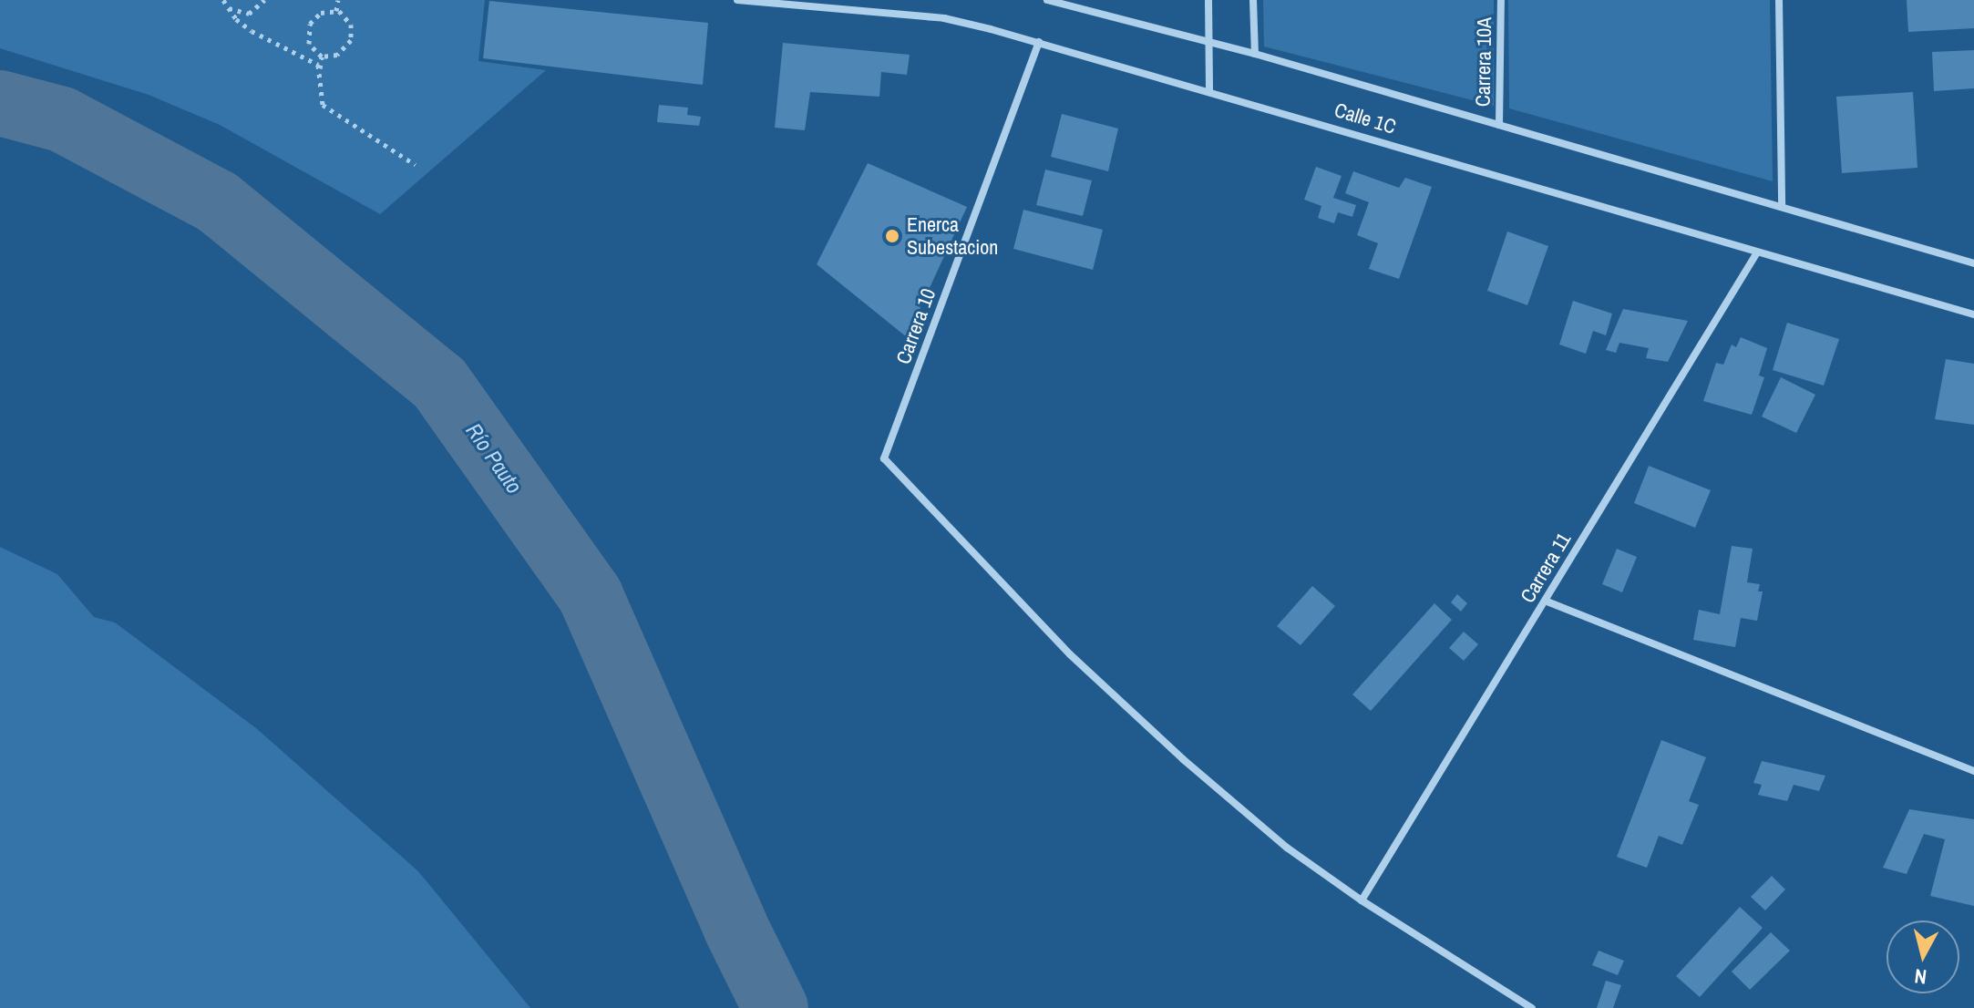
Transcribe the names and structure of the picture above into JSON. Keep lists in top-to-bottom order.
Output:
{
  "streets": {
    "street": [
      "Carrera 10A",
      "Calle 1C",
      "Carrera 10",
      "Carrera 11"
    ]
  },
  "crossings": [
    ["Carrera 10A", "Calle 1C"],
    ["Calle 1C", "Carrera 10"],
    ["Calle 1C", "Carrera 11"],
    ["Carrera 10", "Carrera 11"]
  ],
  "water": ["Río Pauto"],
  "places": ["Enerca Subestacion"],
  "north": "bottom"
}
